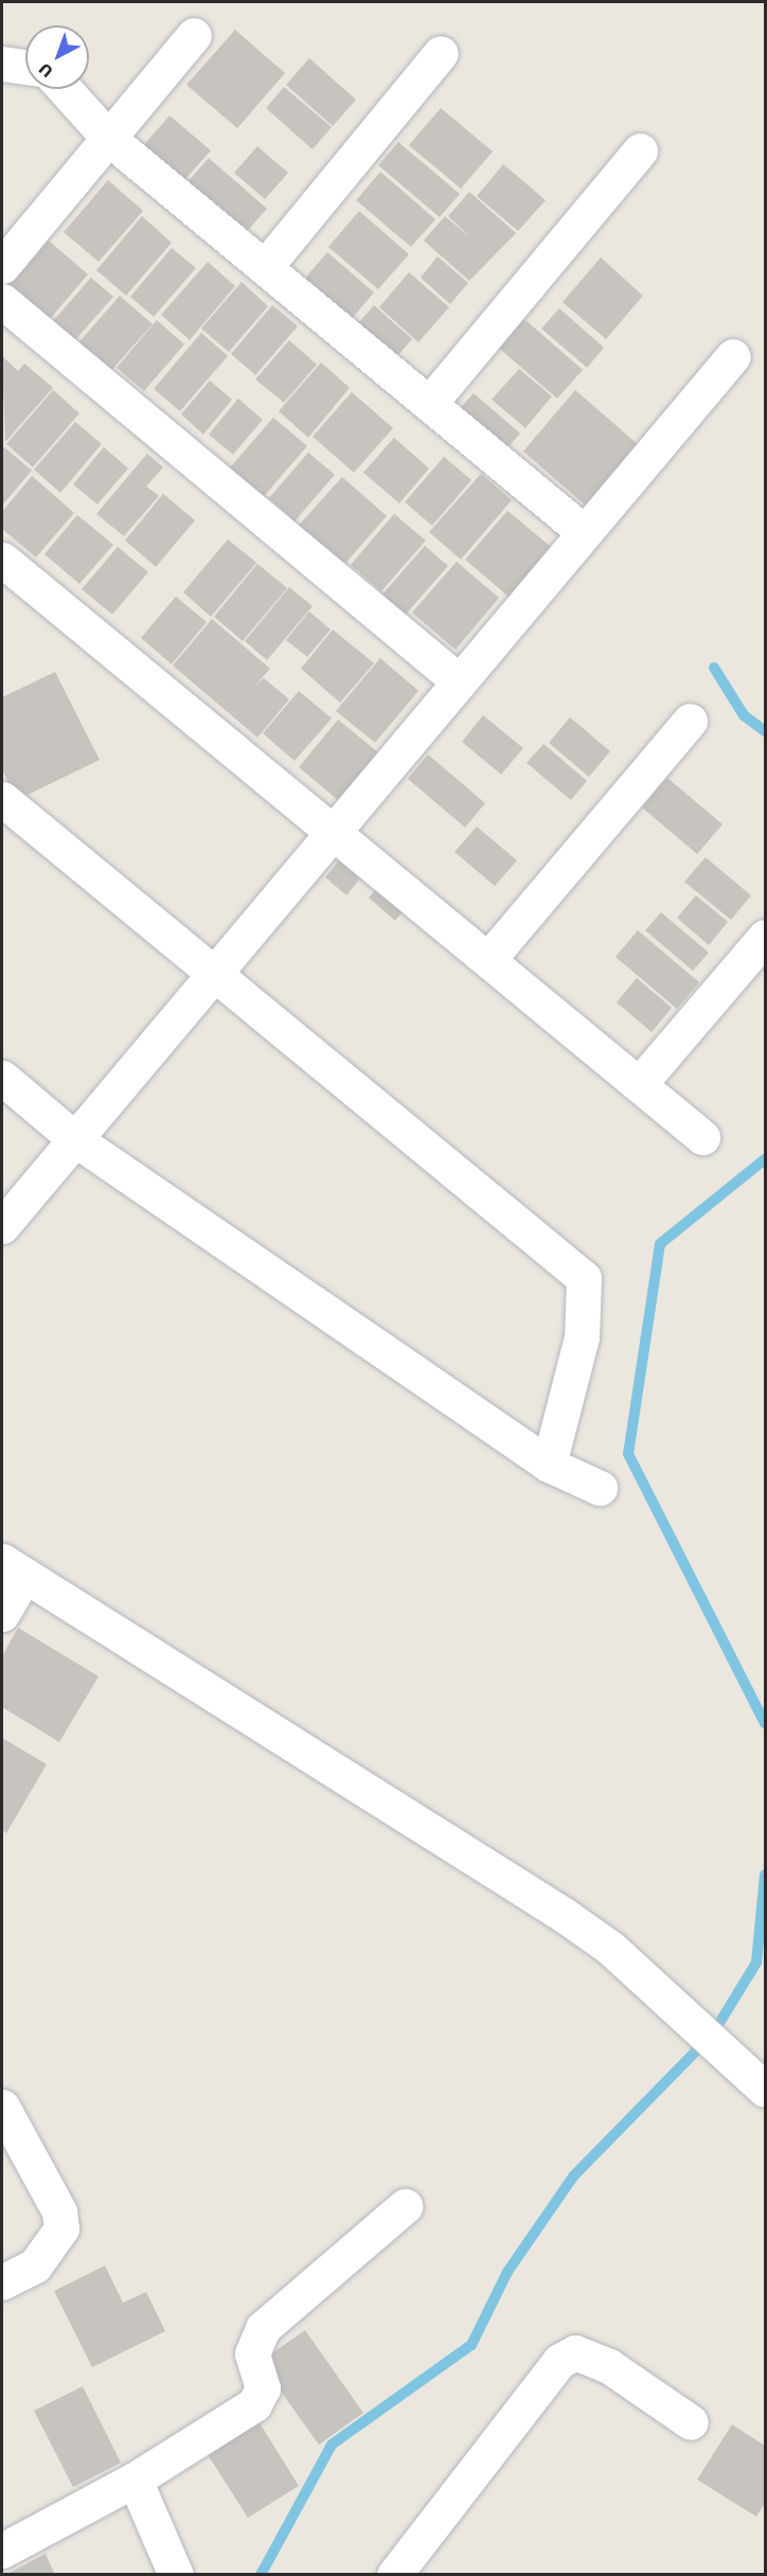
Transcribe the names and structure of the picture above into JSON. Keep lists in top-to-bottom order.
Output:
{
  "north": "bottom left"
}
